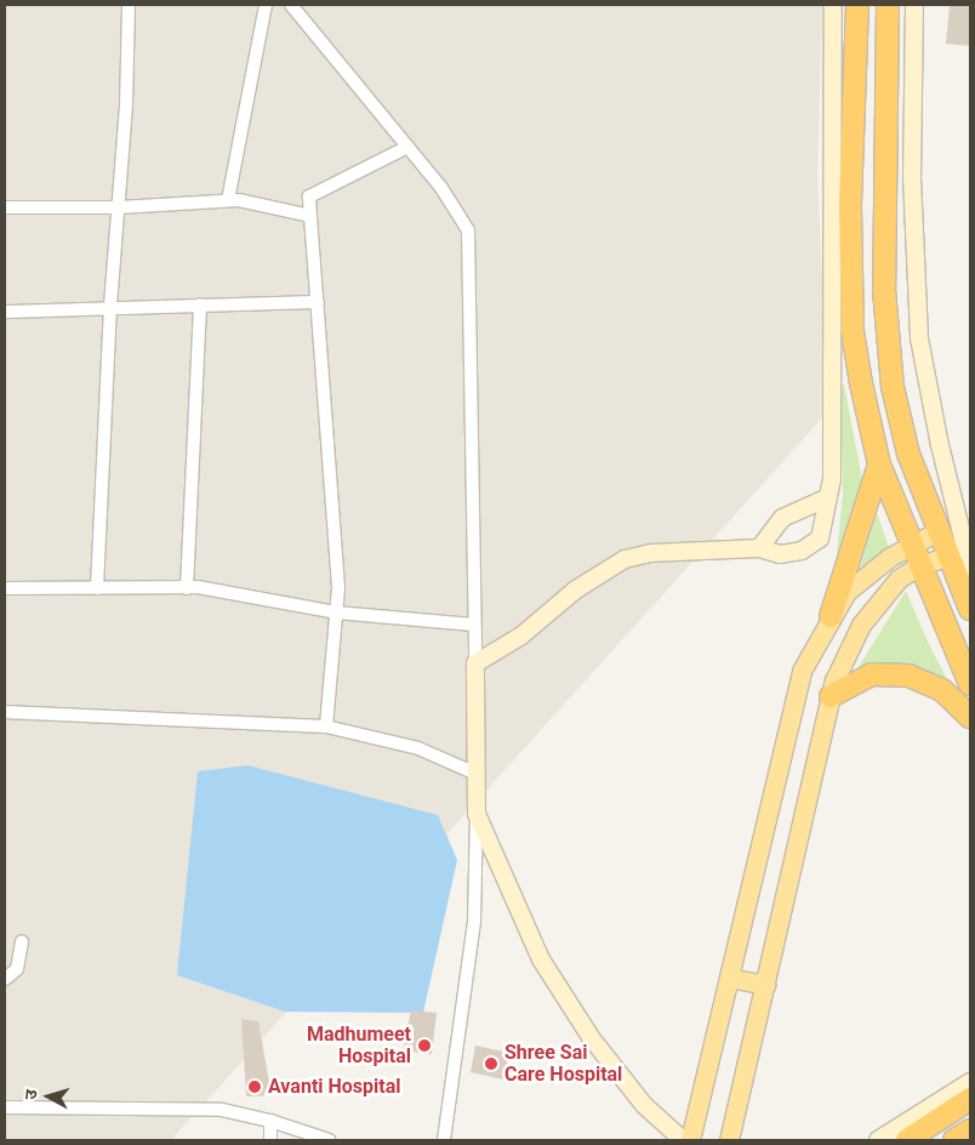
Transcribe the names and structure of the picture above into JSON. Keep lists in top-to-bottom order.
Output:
{
  "places": ["Madhumeet Hospital", "Shree Sai Care Hospital", "Avanti Hospital"],
  "north": "left"
}
